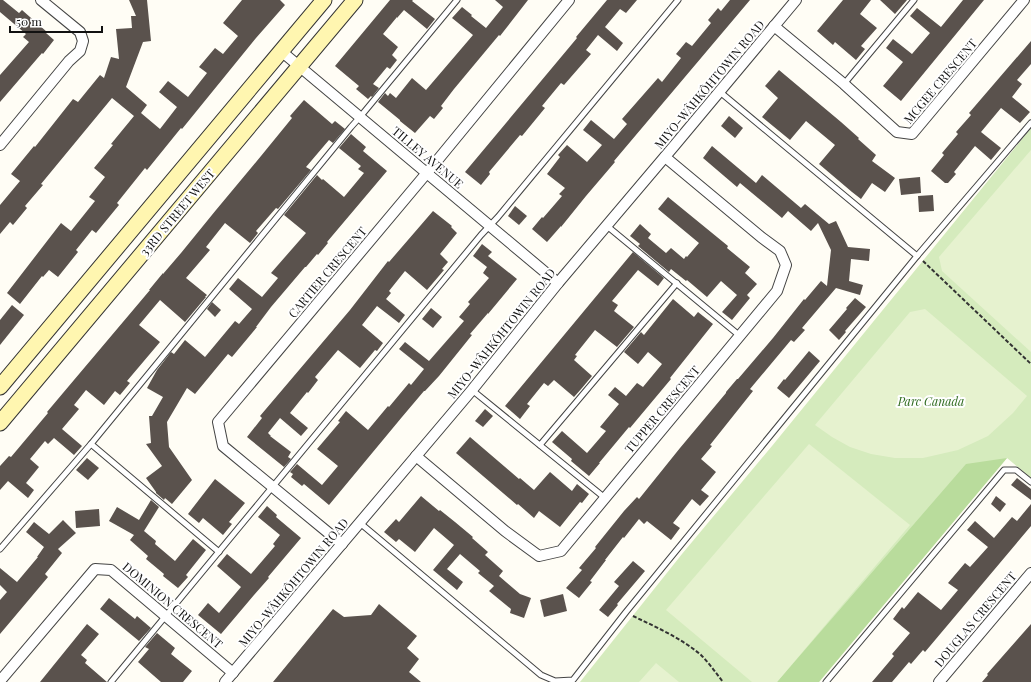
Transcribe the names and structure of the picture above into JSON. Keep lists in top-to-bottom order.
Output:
{
  "streets": {
    "main road": ["33RD STREET WEST"],
    "street": [
      "MCGEE CRESCENT",
      "MIYO-WÂHKÔHTOWIN ROAD",
      "TILLEY AVENUE",
      "CARTIER CRESCENT",
      "TUPPER CRESCENT",
      "DOMINION CRESCENT",
      "DOUGLAS CRESCENT"
    ]
  },
  "crossings": [
    ["MCGEE CRESCENT", "MIYO-WÂHKÔHTOWIN ROAD"],
    ["MIYO-WÂHKÔHTOWIN ROAD", "TILLEY AVENUE"],
    ["MIYO-WÂHKÔHTOWIN ROAD", "CARTIER CRESCENT"],
    ["MIYO-WÂHKÔHTOWIN ROAD", "TUPPER CRESCENT"],
    ["MIYO-WÂHKÔHTOWIN ROAD", "DOMINION CRESCENT"],
    ["TILLEY AVENUE", "33RD STREET WEST"],
    ["TILLEY AVENUE", "CARTIER CRESCENT"]
  ],
  "parks": ["Parc Canada"],
  "scale_bar": "50 m"
}
